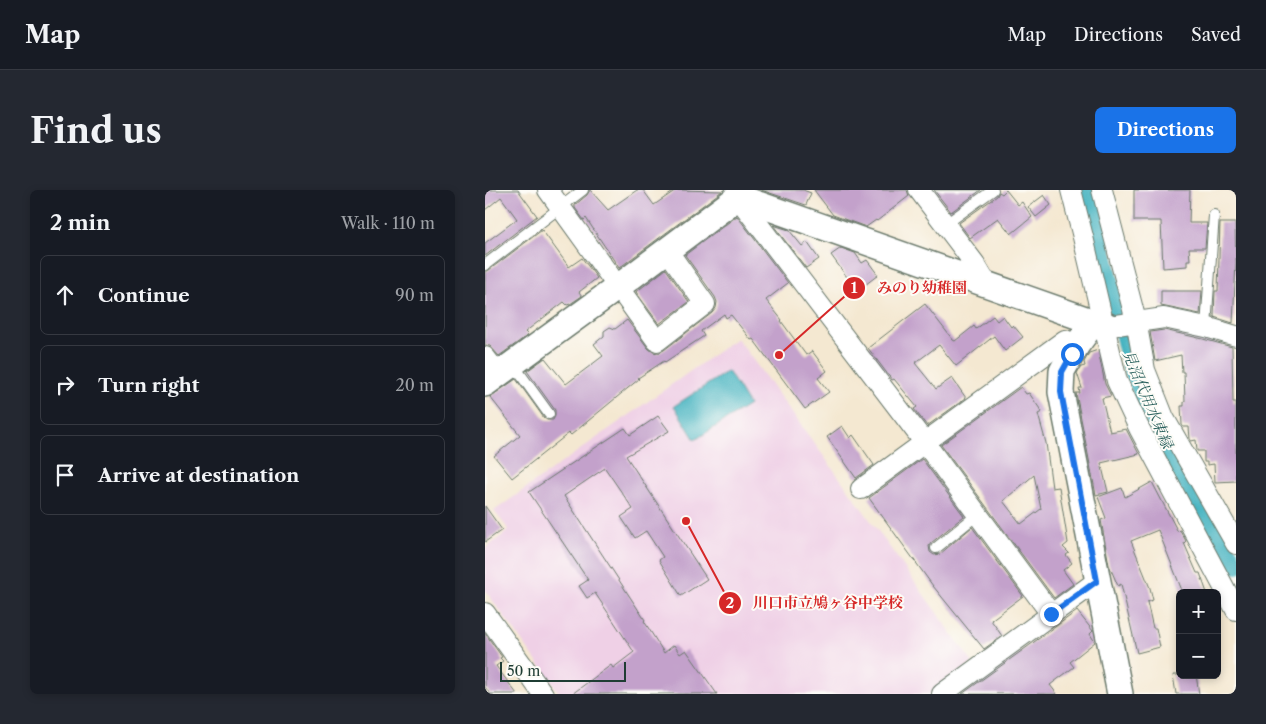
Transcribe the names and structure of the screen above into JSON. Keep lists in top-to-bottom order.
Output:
{
  "water": ["見沼代用水東縁"],
  "places": ["みのり幼稚園", "川口市立鳩ヶ谷中学校"],
  "scale_bar": "50 m",
  "page": {
    "header": "Map",
    "nav": ["Map", "Directions", "Saved"],
    "buttons": "Directions",
    "title": "Find us",
    "heading": ["2 min", "Walk · 110 m"],
    "list": [
      ["Continue", "90 m"],
      ["Turn right", "20 m"],
      "Arrive at destination"
    ],
    "map_buttons": ["+", "−"],
    "scale": "50 m"
  }
}
